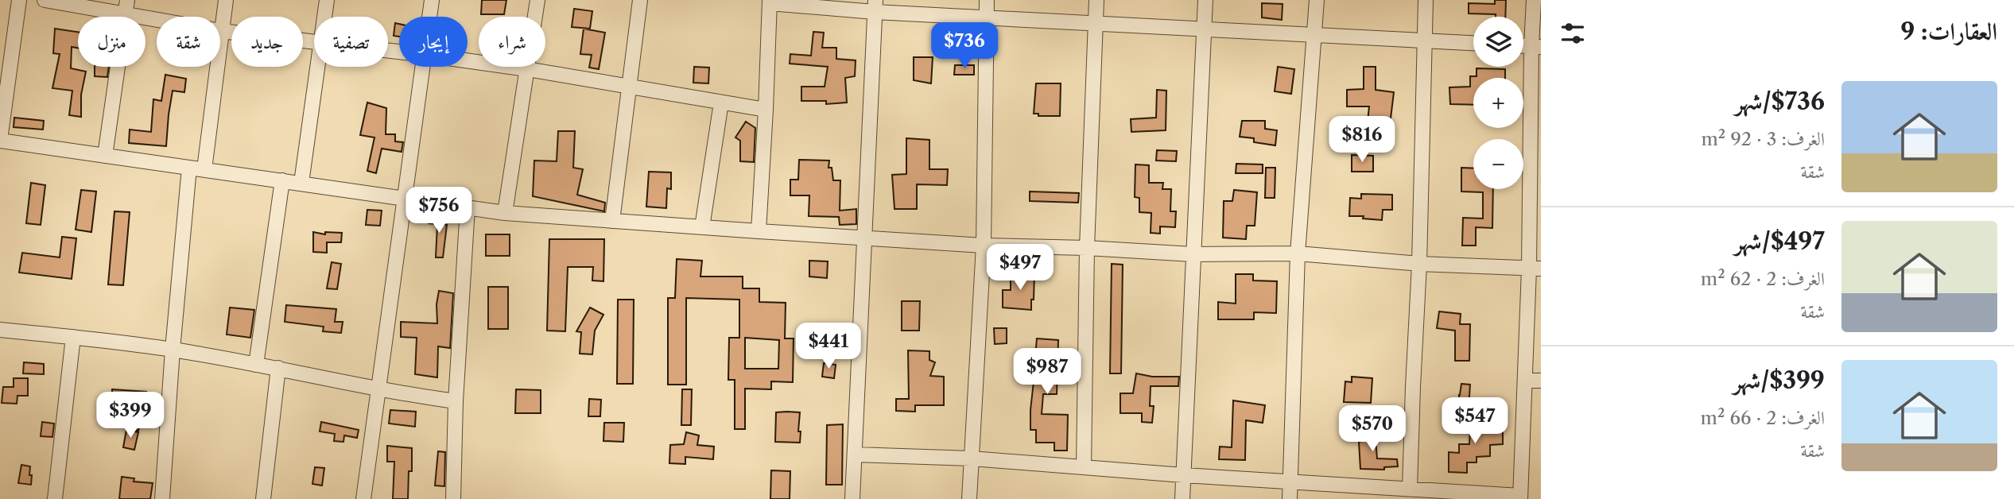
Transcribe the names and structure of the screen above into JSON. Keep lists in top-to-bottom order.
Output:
{
  "page": {
    "heading": "العقارات: 9",
    "map_buttons": ["+", "−"],
    "chip": [
      "شراء",
      "إيجار",
      "تصفية",
      "جديد",
      "شقة",
      "منزل"
    ],
    "price": [
      "$736",
      "$816",
      "$756",
      "$497",
      "$441",
      "$987",
      "$399",
      "$547",
      "$570"
    ],
    "list": [
      {
        "name": "$736/شهر",
        "note": "الغرف: 3 · 92 m² · شقة"
      },
      {
        "name": "$497/شهر",
        "note": "الغرف: 2 · 62 m² · شقة"
      },
      {
        "name": "$399/شهر",
        "note": "الغرف: 2 · 66 m² · شقة"
      }
    ]
  }
}
